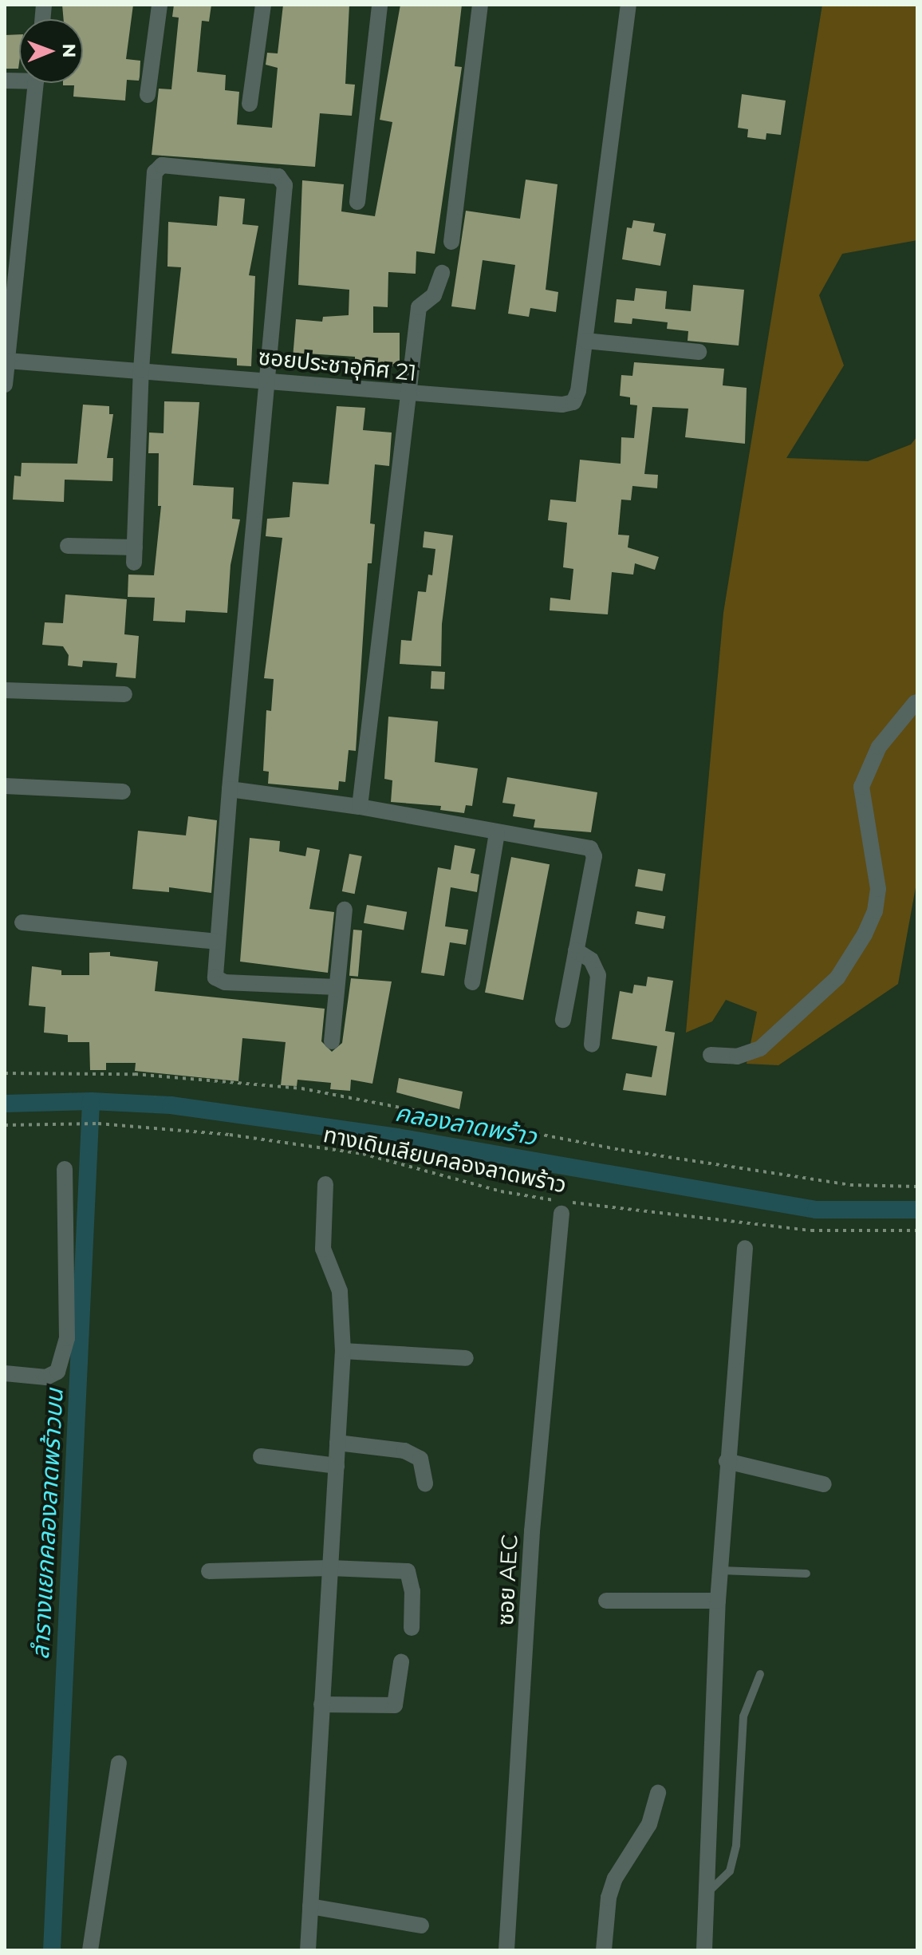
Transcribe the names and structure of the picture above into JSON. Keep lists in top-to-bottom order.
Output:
{
  "streets": {
    "street": ["ซอยประชาอุทิศ 21", "ซอย AEC"],
    "path": ["ทางเดินเลียบคลองลาดพร้าว"]
  },
  "crossings": [
    ["ทางเดินเลียบคลองลาดพร้าว", "ซอย AEC"]
  ],
  "water": ["คลองลาดพร้าว", "ลำรางแยกคลองลาดพร้าวบน"],
  "north": "right"
}
